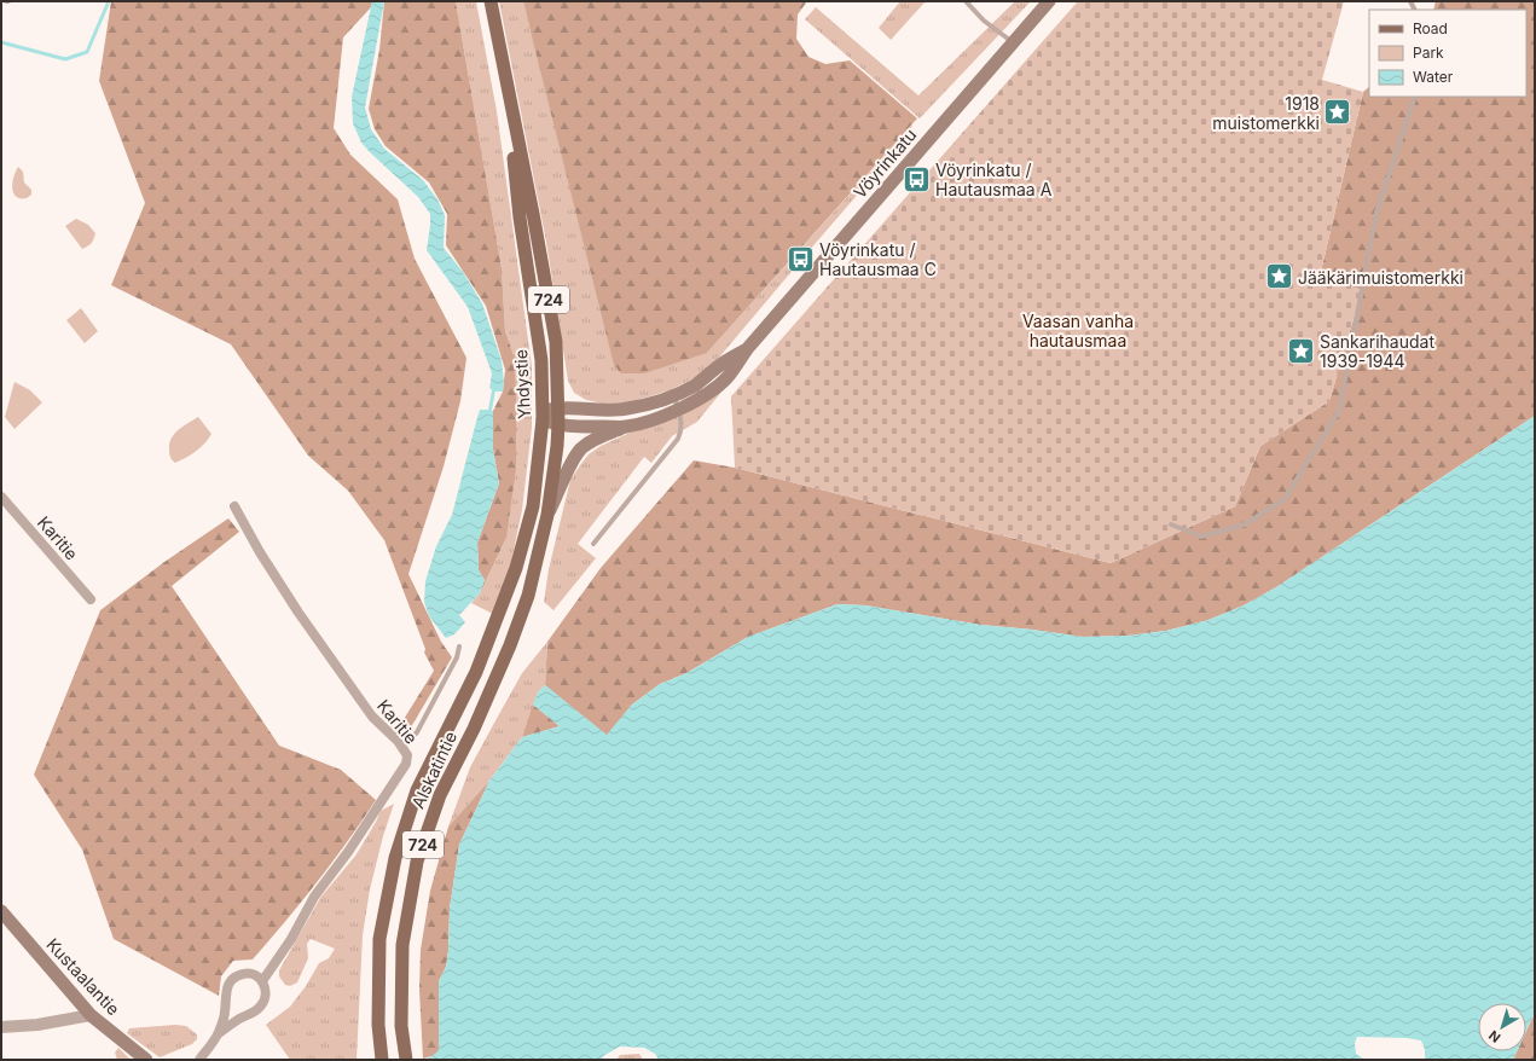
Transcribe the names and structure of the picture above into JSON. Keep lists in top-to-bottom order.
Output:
{
  "streets": {
    "main road": [
      "Vöyrinkatu",
      "724",
      "Yhdystie",
      "Alskatintie",
      "Kustaalantie"
    ],
    "street": ["Karitie"]
  },
  "crossings": [
    ["Vöyrinkatu", "Yhdystie"],
    ["Yhdystie", "Alskatintie"]
  ],
  "parks": ["Vaasan vanha hautausmaa"],
  "places": {
    "place": ["1918 muistomerkki", "Jääkärimuistomerkki", "Sankarihaudat 1939-1944"],
    "bus stop": ["Vöyrinkatu / Hautausmaa A", "Vöyrinkatu / Hautausmaa C"]
  },
  "legend": ["Road", "Park", "Water"],
  "north": "bottom left"
}
